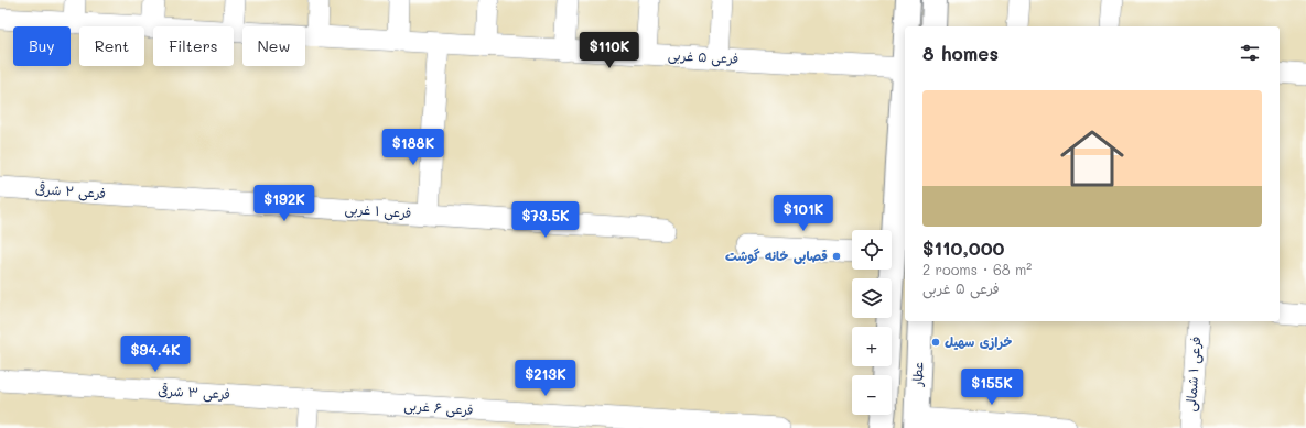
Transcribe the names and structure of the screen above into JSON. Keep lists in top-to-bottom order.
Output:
{
  "streets": {
    "main road": ["عطار"],
    "street": [
      "فرعی ۵ غربی",
      "فرعی ۲ شرقی",
      "فرعی ۱ غربی",
      "فرعی ۱ شمالی",
      "فرعی ۳ شرقی",
      "فرعی ۶ غربی"
    ]
  },
  "crossings": [
    ["فرعی ۲ شرقی", "فرعی ۱ غربی"],
    ["فرعی ۳ شرقی", "فرعی ۶ غربی"]
  ],
  "places": ["قصابی خانه گوشت", "خرازی سهیل"],
  "page": {
    "chip": [
      "Buy",
      "Rent",
      "Filters",
      "New"
    ],
    "heading": "8 homes",
    "price": [
      "$110K",
      "$188K",
      "$192K",
      "$101K",
      "$73.5K",
      "$94.4K",
      "$213K",
      "$155K"
    ],
    "list": [
      {
        "name": "$110,000",
        "note": "2 rooms · 68 m² · فرعی ۵ غربی"
      }
    ],
    "map_buttons": ["+", "−"]
  }
}
